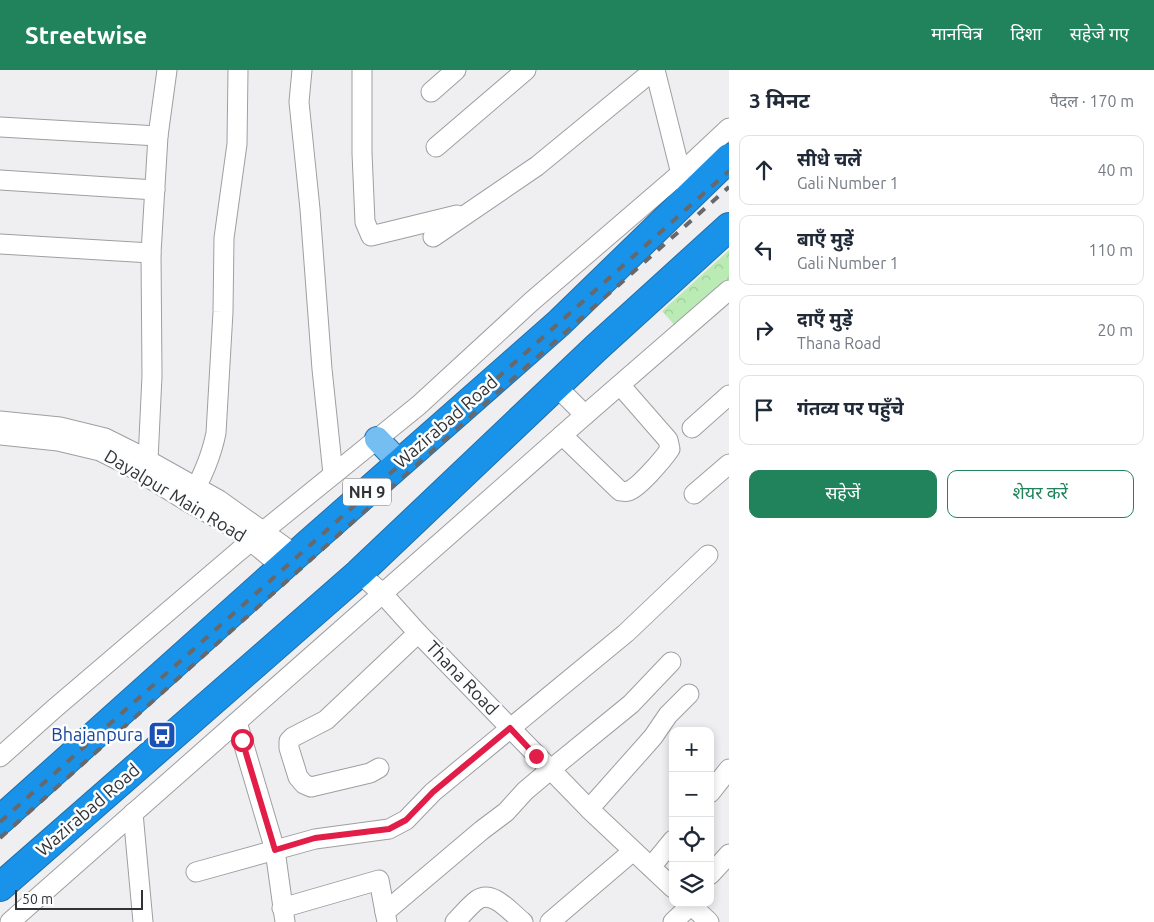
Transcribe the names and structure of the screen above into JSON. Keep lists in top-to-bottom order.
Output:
{
  "streets": {
    "highway": ["Wazirabad Road", "NH 9"],
    "street": ["Dayalpur Main Road", "Thana Road"]
  },
  "crossings": [
    ["Wazirabad Road", "Dayalpur Main Road"],
    ["Wazirabad Road", "Thana Road"]
  ],
  "places": {
    "bus stop": ["Bhajanpura"]
  },
  "scale_bar": "50 m",
  "page": {
    "header": "Streetwise",
    "nav": ["मानचित्र", "दिशा", "सहेजे गए"],
    "heading": ["3 मिनट", "पैदल · 170 m"],
    "list": [
      ["सीधे चलें", "Gali Number 1", "40 m"],
      ["बाएँ मुड़ें", "Gali Number 1", "110 m"],
      ["दाएँ मुड़ें", "Thana Road", "20 m"],
      "गंतव्य पर पहुँचे"
    ],
    "buttons": ["सहेजें", "शेयर करें"],
    "map_buttons": ["+", "−"],
    "scale": "50 m"
  }
}
